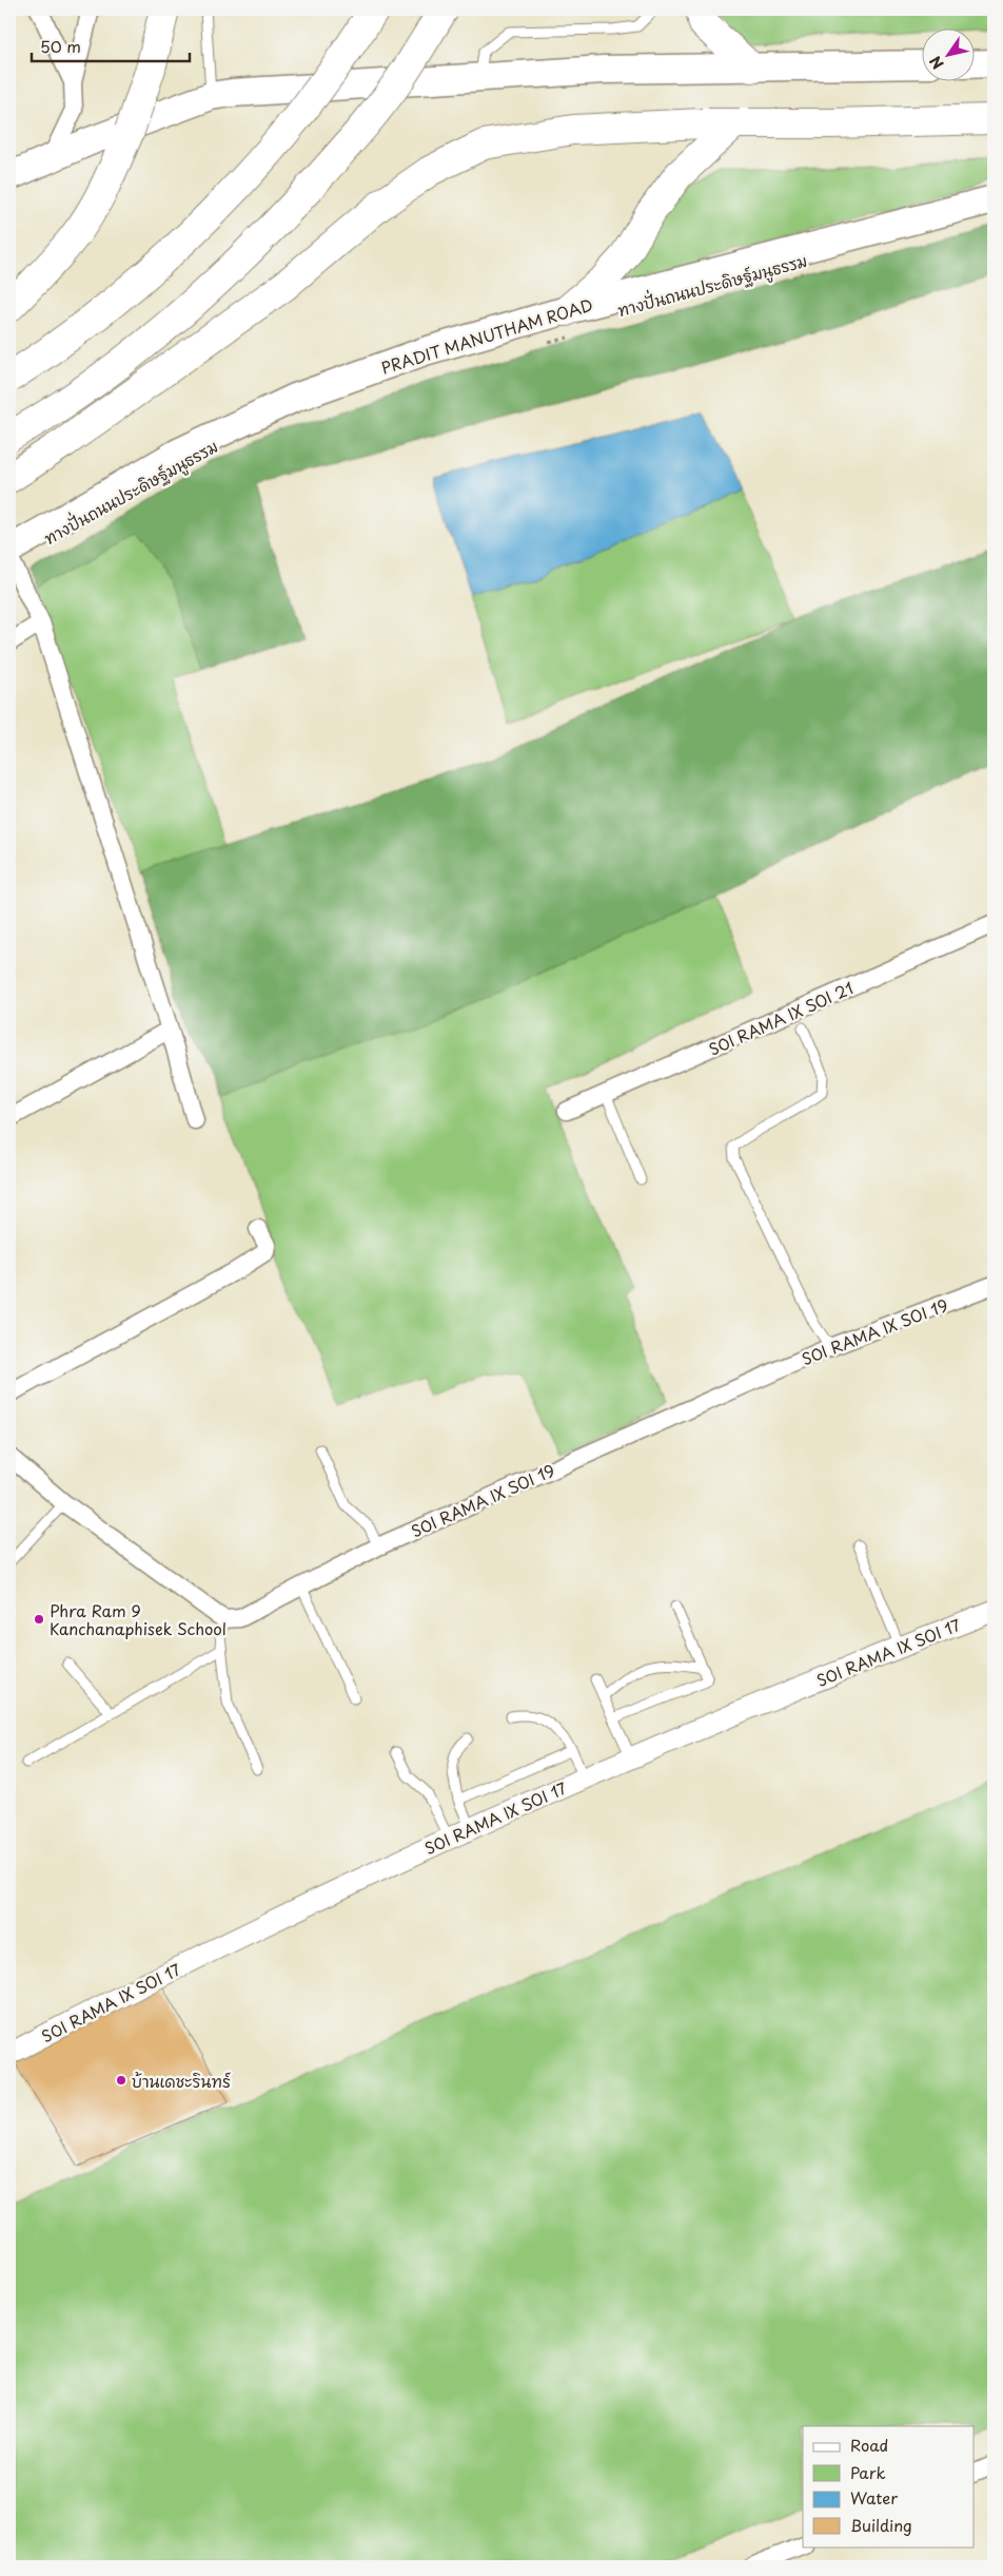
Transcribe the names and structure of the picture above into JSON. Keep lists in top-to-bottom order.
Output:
{
  "streets": {
    "main road": ["PRADIT MANUTHAM ROAD"],
    "street": ["SOI RAMA IX SOI 21", "SOI RAMA IX SOI 19", "SOI RAMA IX SOI 17"]
  },
  "places": ["Phra Ram 9 Kanchanaphisek School", "บ้านเดชะรินทร์"],
  "legend": [
    "Road",
    "Park",
    "Water",
    "Building"
  ],
  "scale_bar": "50 m",
  "north": "bottom left"
}
